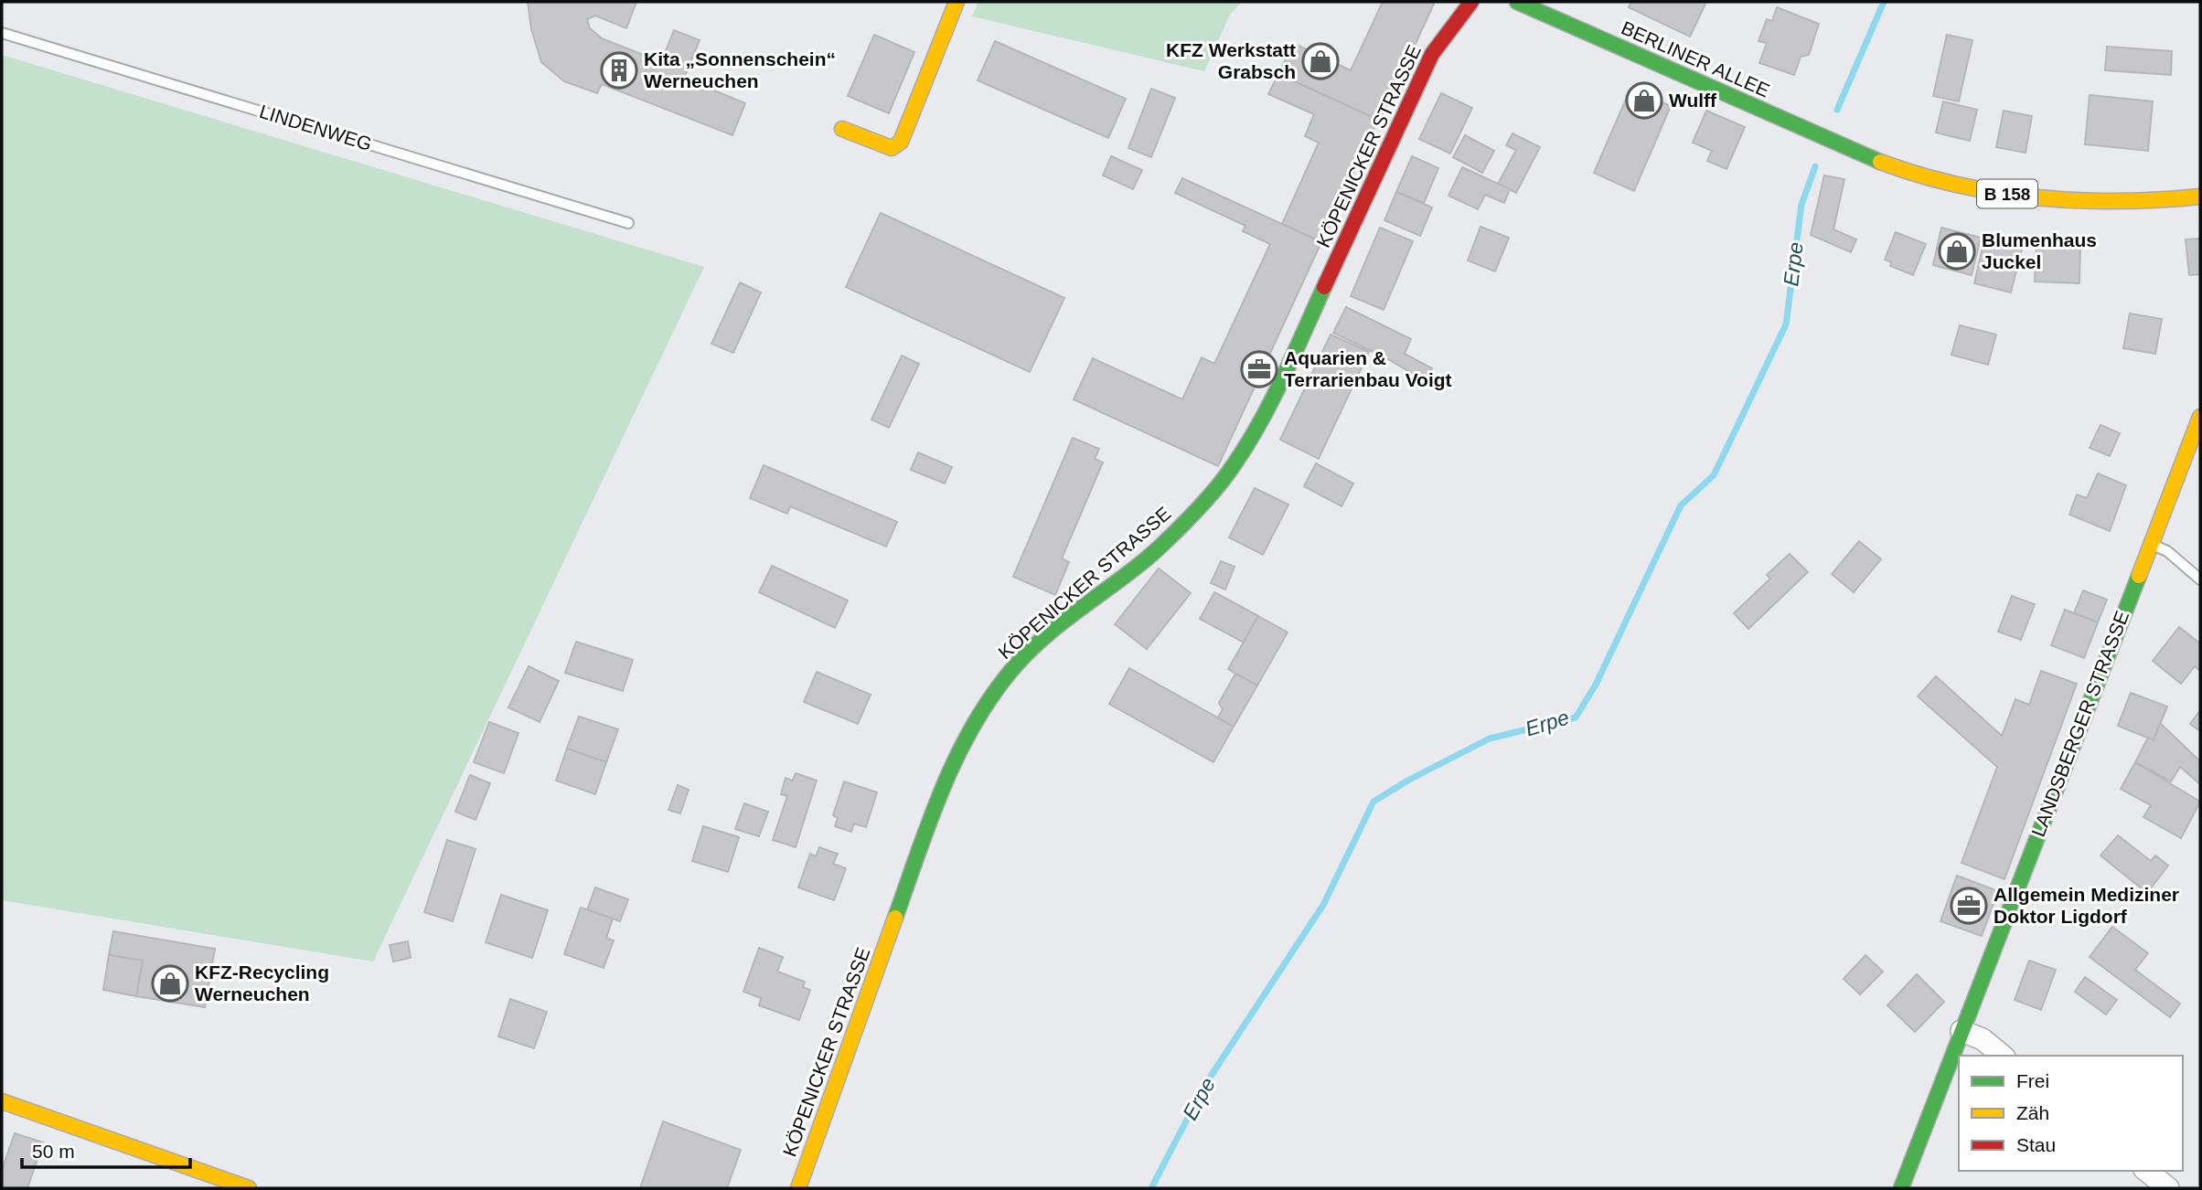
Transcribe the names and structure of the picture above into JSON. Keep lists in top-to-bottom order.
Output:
{
  "streets": {
    "street": [
      "BERLINER ALLEE",
      "KÖPENICKER STRASSE",
      "B 158",
      "LANDSBERGER STRASSE"
    ],
    "lane": ["LINDENWEG"]
  },
  "water": ["Erpe"],
  "places": {
    "shop": [
      "KFZ Werkstatt Grabsch",
      "Wulff",
      "Blumenhaus Juckel",
      "KFZ-Recycling Werneuchen"
    ],
    "building": ["Kita „Sonnenschein“ Werneuchen"],
    "office": ["Aquarien & Terrarienbau Voigt", "Allgemein Mediziner Doktor Ligdorf"]
  },
  "legend": ["Frei", "Zäh", "Stau"],
  "scale_bar": "50 m"
}
